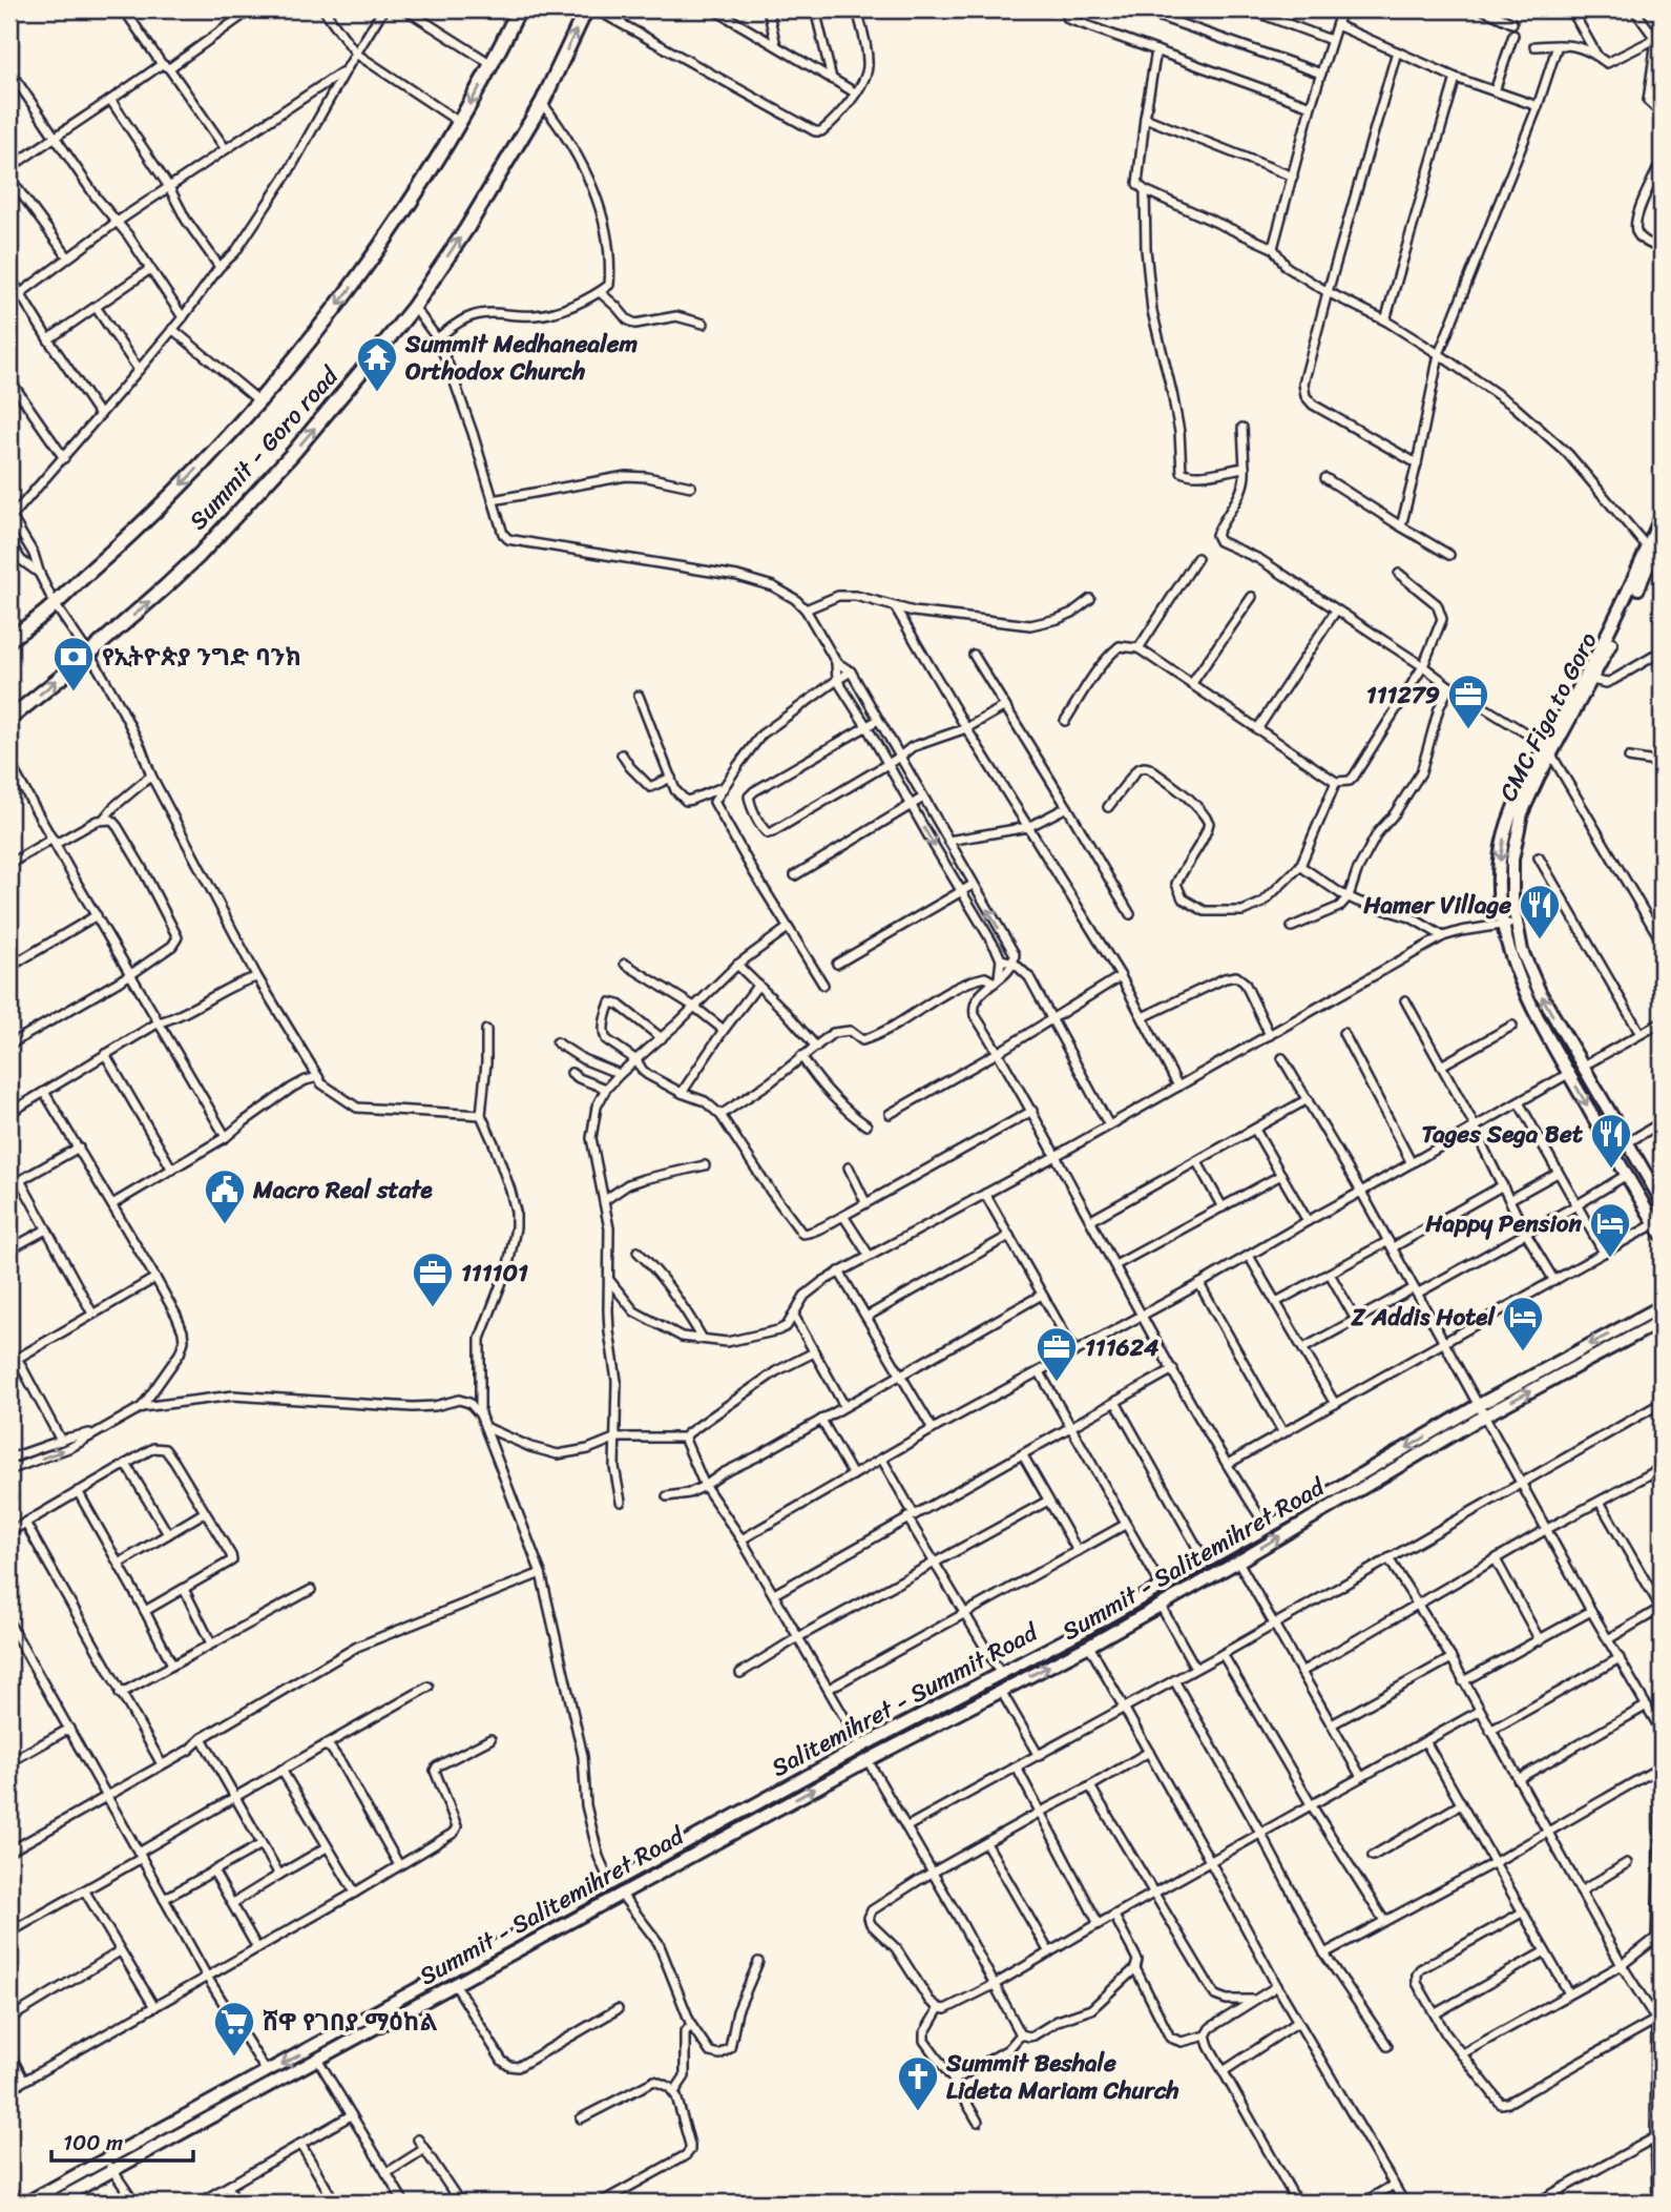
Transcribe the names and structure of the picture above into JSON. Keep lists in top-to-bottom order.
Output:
{
  "streets": {
    "highway": ["Summit - Goro road"],
    "main road": ["CMC Figa to Goro", "Summit - Salitemihret Road", "Salitemihret - Summit Road"]
  },
  "crossings": [
    ["Summit - Salitemihret Road", "Salitemihret - Summit Road"]
  ],
  "one_way": ["Summit - Salitemihret Road"],
  "places": {
    "temple": ["Summit Medhanealem Orthodox Church"],
    "bank": ["የኢትዮጵያ ንግድ ባንክ"],
    "office": ["111279", "111101", "111624"],
    "restaurant": ["Hamer Village", "Tages Sega Bet"],
    "public building": ["Macro Real state"],
    "hotel": ["Happy Pension", "Z Addis Hotel"],
    "supermarket": ["ሸዋ የገበያ ማዕከል"],
    "church": ["Summit Beshale Lideta Mariam Church"]
  },
  "scale_bar": "100 m"
}
